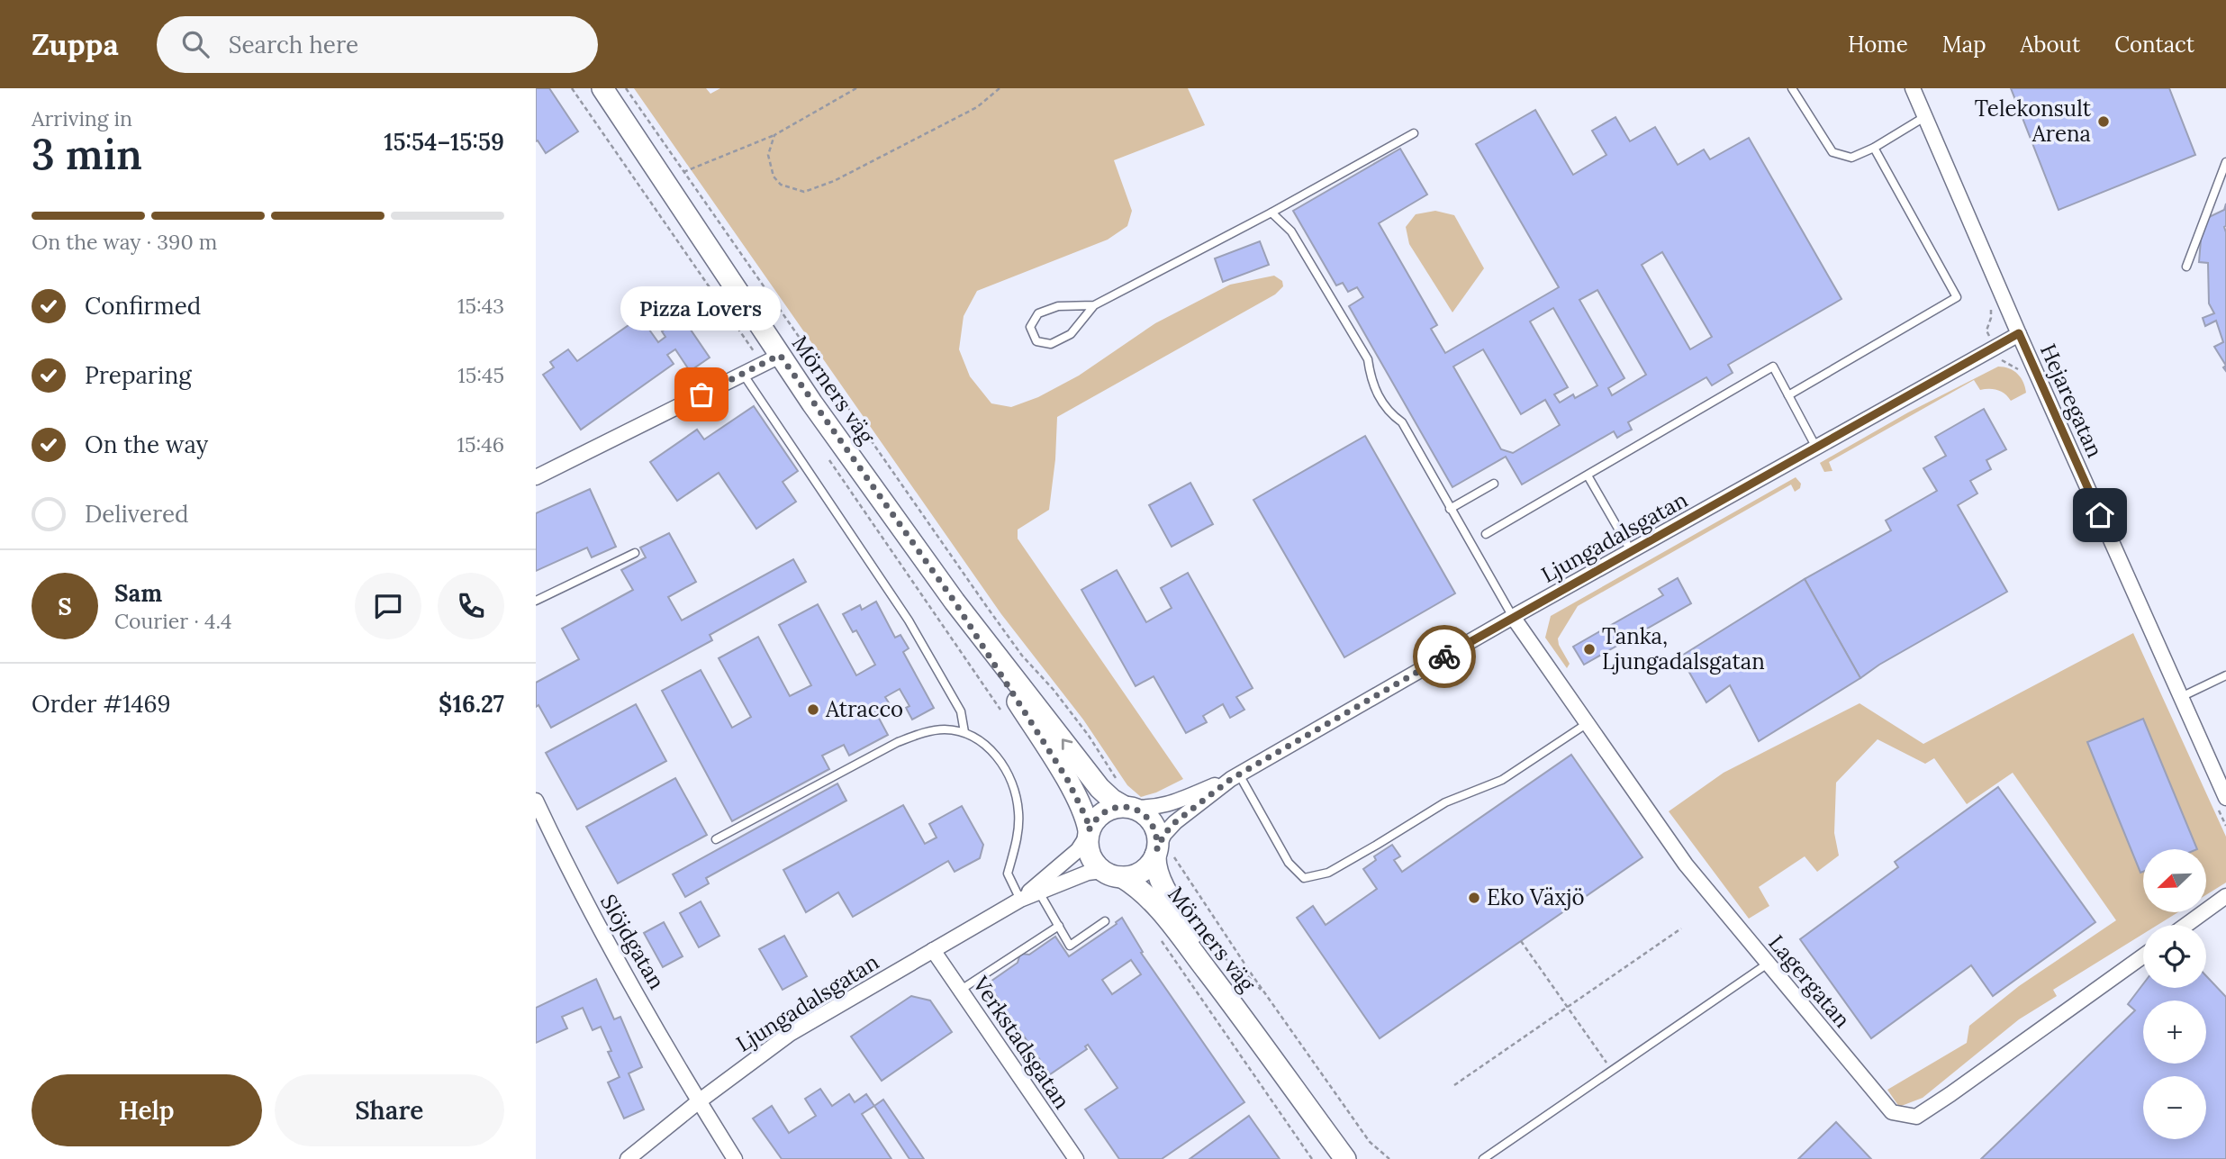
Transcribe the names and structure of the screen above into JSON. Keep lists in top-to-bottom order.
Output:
{
  "streets": {
    "main road": ["Mörners väg"],
    "street": [
      "Hejaregatan",
      "Ljungadalsgatan",
      "Slöjdgatan",
      "Lagergatan",
      "Verkstadsgatan"
    ]
  },
  "crossings": [
    ["Mörners väg", "Ljungadalsgatan"],
    ["Hejaregatan", "Ljungadalsgatan"],
    ["Ljungadalsgatan", "Slöjdgatan"],
    ["Ljungadalsgatan", "Lagergatan"],
    ["Ljungadalsgatan", "Verkstadsgatan"]
  ],
  "places": [
    "Telekonsult Arena",
    "Pizza Lovers",
    "Tanka, Ljungadalsgatan",
    "Atracco",
    "Eko Växjö"
  ],
  "north": "bottom left",
  "page": {
    "header": "Zuppa",
    "search": "Search here",
    "nav": [
      "Home",
      "Map",
      "About",
      "Contact"
    ],
    "heading": ["3 min", "Arriving in", "15:54–15:59"],
    "panel": [
      "Sam",
      "Courier · 4.4",
      "Order #1469",
      "$16.27"
    ],
    "bar": "On the way · 390 m",
    "list": [
      ["Confirmed", "15:43"],
      ["Preparing", "15:45"],
      ["On the way", "15:46"],
      "Delivered"
    ],
    "bubble": "Pizza Lovers",
    "round": "S",
    "map_buttons": ["+", "−"],
    "buttons": ["Help", "Share"]
  }
}
